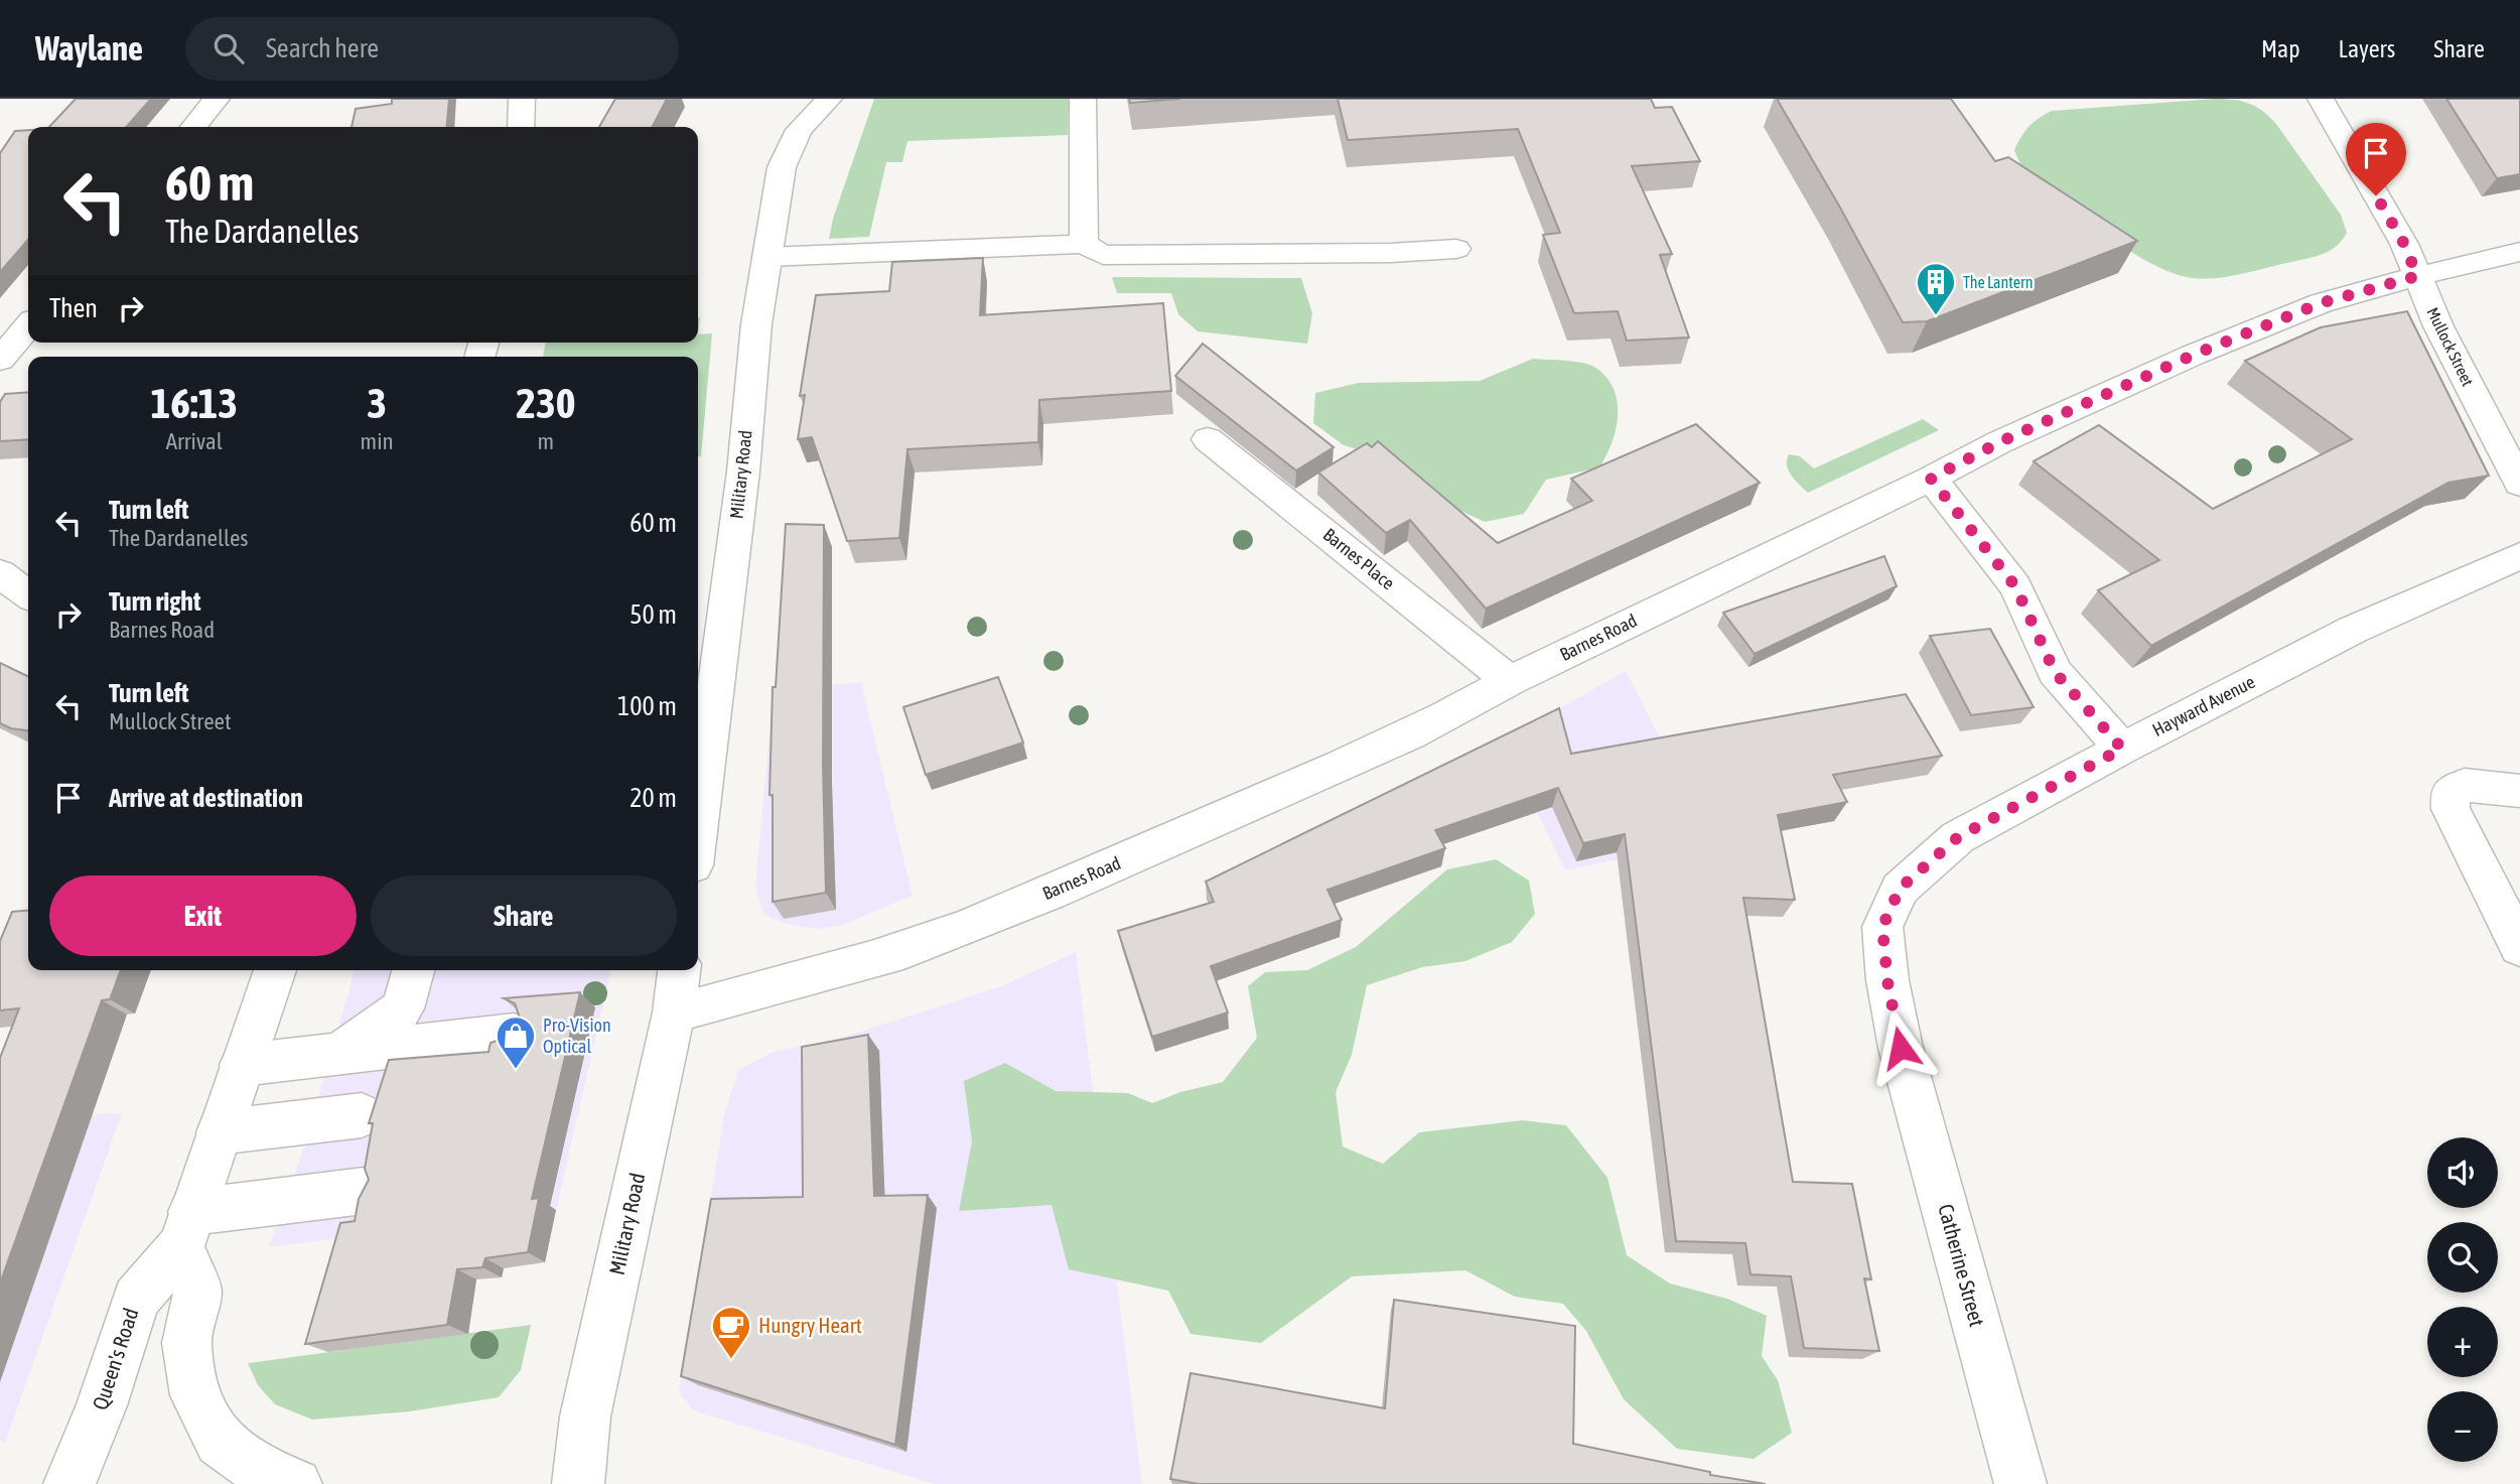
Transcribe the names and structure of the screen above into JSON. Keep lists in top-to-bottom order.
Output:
{
  "streets": {
    "street": [
      "Mullock Street",
      "Military Road",
      "Barnes Place",
      "Barnes Road",
      "Hayward Avenue",
      "Catherine Street",
      "Queen's Road"
    ]
  },
  "crossings": [
    ["Mullock Street", "Barnes Road"],
    ["Military Road", "Barnes Road"],
    ["Barnes Place", "Barnes Road"],
    ["Hayward Avenue", "Catherine Street"]
  ],
  "places": {
    "building": ["The Lantern"],
    "shop": ["Pro-Vision Optical"],
    "cafe": ["Hungry Heart"]
  },
  "page": {
    "header": "Waylane",
    "search": "Search here",
    "nav": ["Map", "Layers", "Share"],
    "turn": ["60 m", "The Dardanelles"],
    "then": "Then",
    "eta": [
      "16:13",
      "Arrival",
      "3",
      "min",
      "230",
      "m"
    ],
    "list": [
      {
        "name": "Turn left",
        "note": "The Dardanelles",
        "value": "60 m"
      },
      {
        "name": "Turn right",
        "note": "Barnes Road",
        "value": "50 m"
      },
      {
        "name": "Turn left",
        "note": "Mullock Street",
        "value": "100 m"
      },
      {
        "name": "Arrive at destination",
        "value": "20 m"
      }
    ],
    "buttons": ["Exit", "Share"],
    "map_buttons": ["+", "−"]
  }
}
